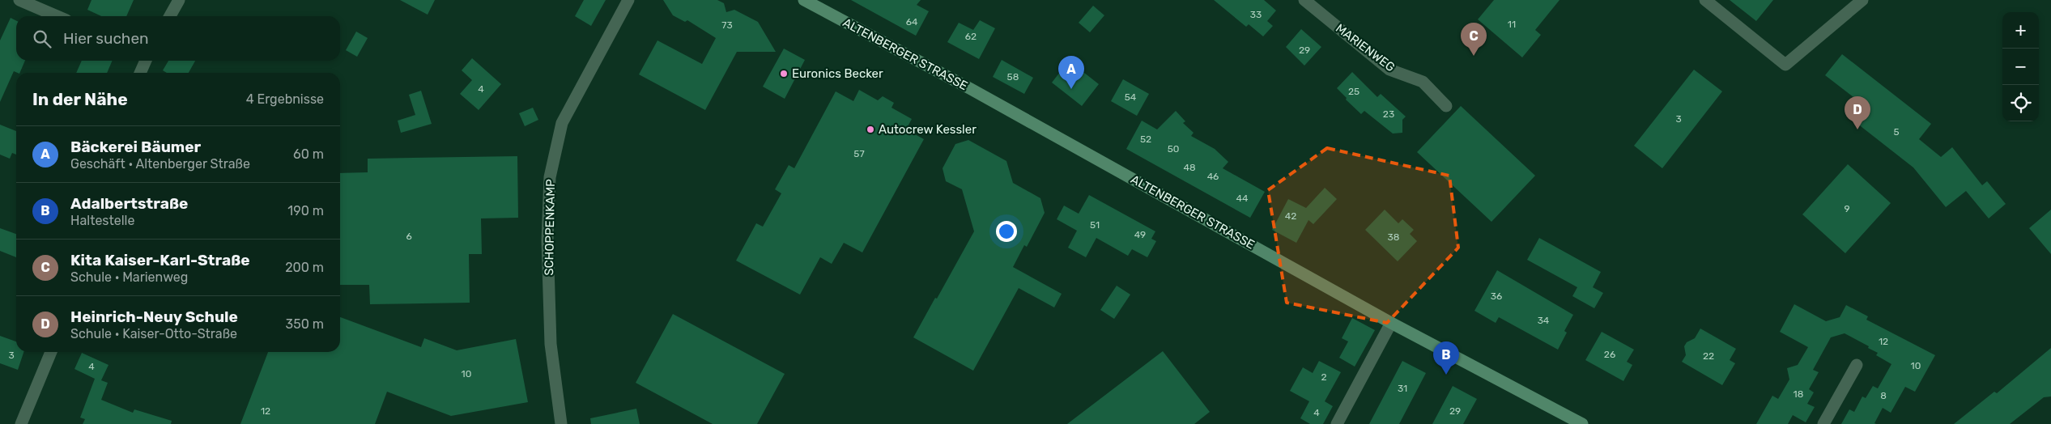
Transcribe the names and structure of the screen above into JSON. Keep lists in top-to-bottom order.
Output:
{
  "streets": {
    "main road": ["ALTENBERGER STRASSE"],
    "street": ["MARIENWEG", "SCHOPPENKAMP"]
  },
  "places": ["Euronics Becker", "Autocrew Kessler"],
  "house_numbers": [
    "33",
    "64",
    "11",
    "73",
    "62",
    "29",
    "58",
    "4",
    "25",
    "54",
    "23",
    "3",
    "5",
    "52",
    "50",
    "57",
    "48",
    "46",
    "44",
    "9",
    "42",
    "51",
    "49",
    "6",
    "38",
    "36",
    "34",
    "12",
    "26",
    "3",
    "22",
    "10",
    "4",
    "10",
    "2",
    "31",
    "18",
    "8",
    "12",
    "29",
    "4"
  ],
  "page": {
    "map_buttons": ["+", "−"],
    "search": "Hier suchen",
    "pins": [
      "C",
      "A",
      "D",
      "B"
    ],
    "heading": ["In der Nähe", "4 Ergebnisse"],
    "list": [
      {
        "mark": "A",
        "name": "Bäckerei Bäumer",
        "note": "Geschäft · Altenberger Straße",
        "value": "60 m"
      },
      {
        "mark": "B",
        "name": "Adalbertstraße",
        "note": "Haltestelle",
        "value": "190 m"
      },
      {
        "mark": "C",
        "name": "Kita Kaiser-Karl-Straße",
        "note": "Schule · Marienweg",
        "value": "200 m"
      },
      {
        "mark": "D",
        "name": "Heinrich-Neuy Schule",
        "note": "Schule · Kaiser-Otto-Straße",
        "value": "350 m"
      }
    ]
  }
}
